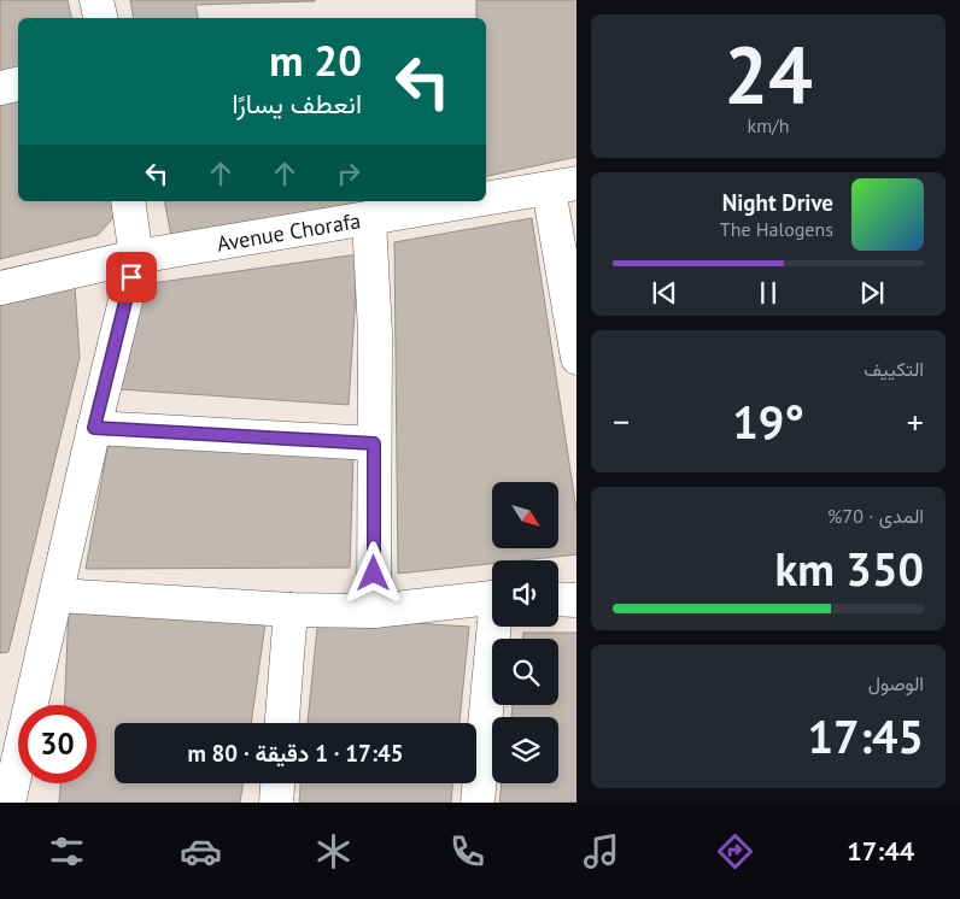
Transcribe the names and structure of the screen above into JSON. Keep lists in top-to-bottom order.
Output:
{
  "streets": {
    "street": ["Avenue Chorafa"]
  },
  "north": "bottom right",
  "page": {
    "tile": [
      ["24", "km/h"],
      "التكييف",
      ["المدى · 70%", "350 km"],
      ["الوصول", "17:45"]
    ],
    "turn": ["20 m", "انعطف يسارًا"],
    "song": ["Night Drive", "The Halogens"],
    "heat": ["−", "19°", "+"],
    "limit": "30",
    "trip": "17:45 · 1 دقيقة · 80 m",
    "tabs": "17:44"
  }
}
